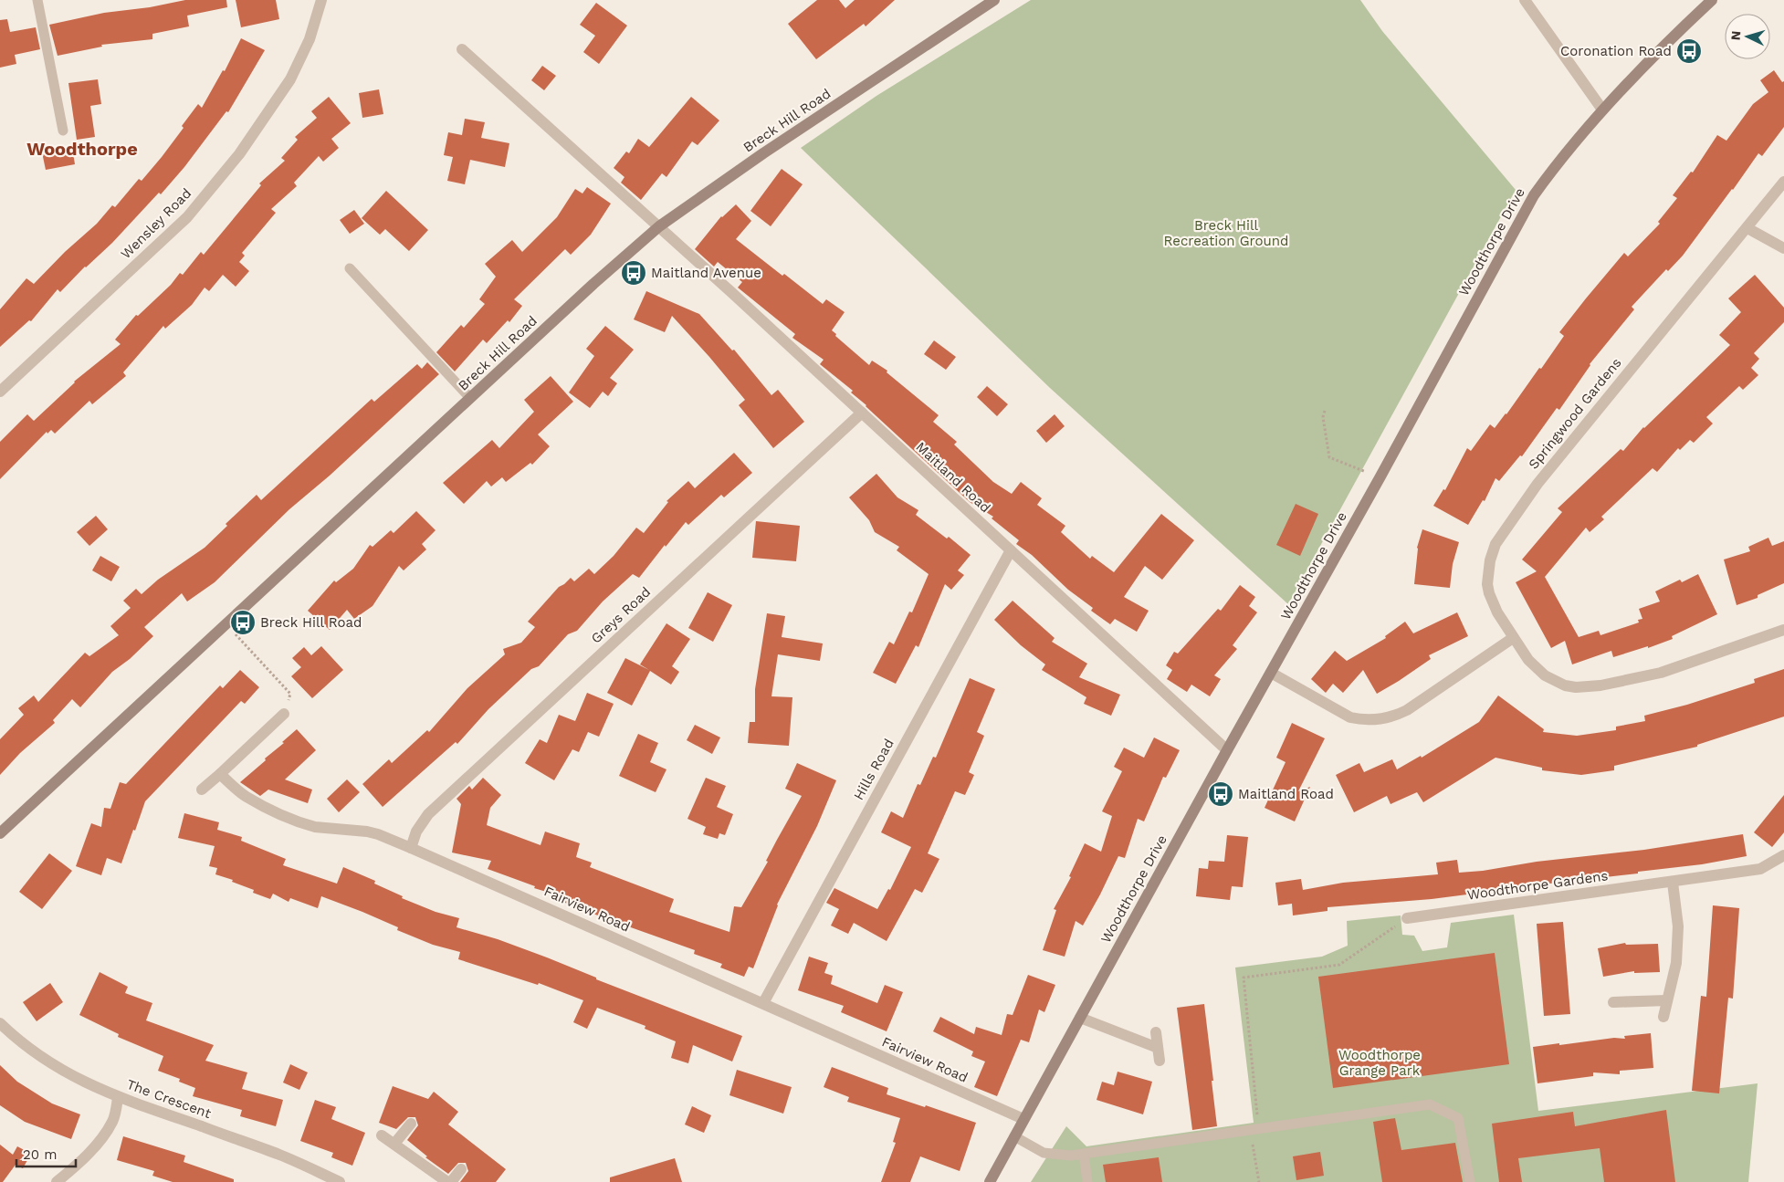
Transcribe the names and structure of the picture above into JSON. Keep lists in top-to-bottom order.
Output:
{
  "streets": {
    "street": [
      "Breck Hill Road",
      "Wensley Road",
      "Woodthorpe Drive",
      "Springwood Gardens",
      "Maitland Road",
      "Greys Road",
      "Hills Road",
      "Woodthorpe Gardens",
      "Fairview Road",
      "The Crescent"
    ]
  },
  "crossings": [
    ["Breck Hill Road", "Maitland Road"],
    ["Woodthorpe Drive", "Maitland Road"],
    ["Woodthorpe Drive", "Fairview Road"],
    ["Maitland Road", "Greys Road"],
    ["Maitland Road", "Hills Road"],
    ["Greys Road", "Fairview Road"],
    ["Hills Road", "Fairview Road"]
  ],
  "districts": ["Woodthorpe"],
  "parks": ["Breck Hill Recreation Ground", "Woodthorpe Grange Park"],
  "places": {
    "bus stop": [
      "Coronation Road",
      "Maitland Avenue",
      "Breck Hill Road",
      "Maitland Road"
    ]
  },
  "scale_bar": "20 m",
  "north": "left"
}
